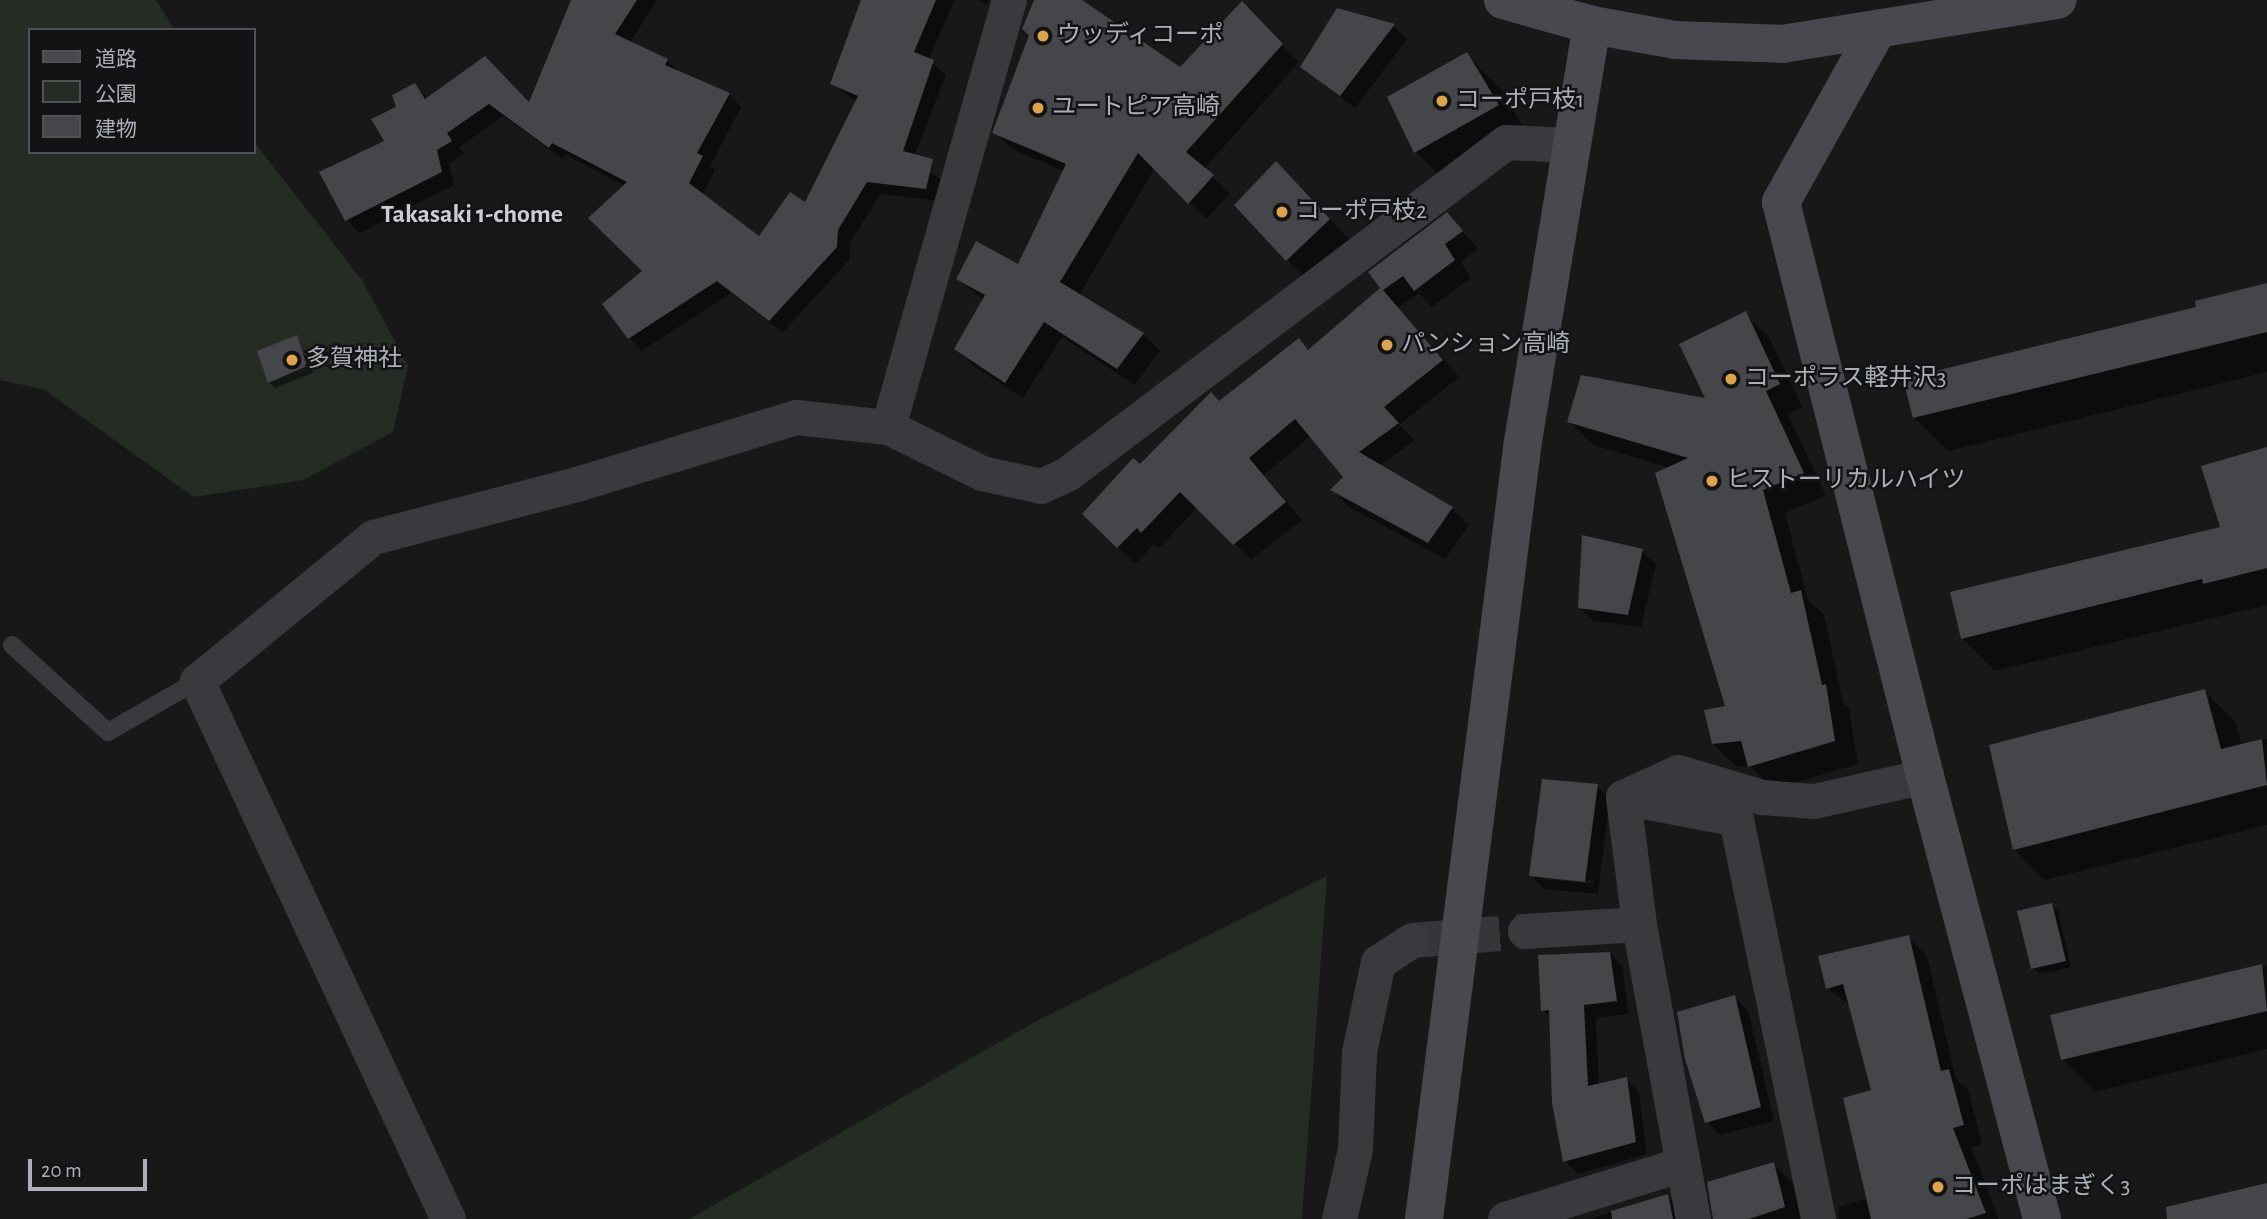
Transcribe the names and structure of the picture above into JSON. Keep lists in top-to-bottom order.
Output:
{
  "districts": ["Takasaki 1-chome"],
  "places": [
    "ウッディコーポ",
    "コーポ戸枝1",
    "ユートピア高崎",
    "コーポ戸枝2",
    "パンション高崎",
    "多賀神社",
    "コーポラス軽井沢3",
    "ヒストーリカルハイツ",
    "コーポはまぎく3"
  ],
  "legend": ["道路", "公園", "建物"],
  "scale_bar": "20 m"
}
